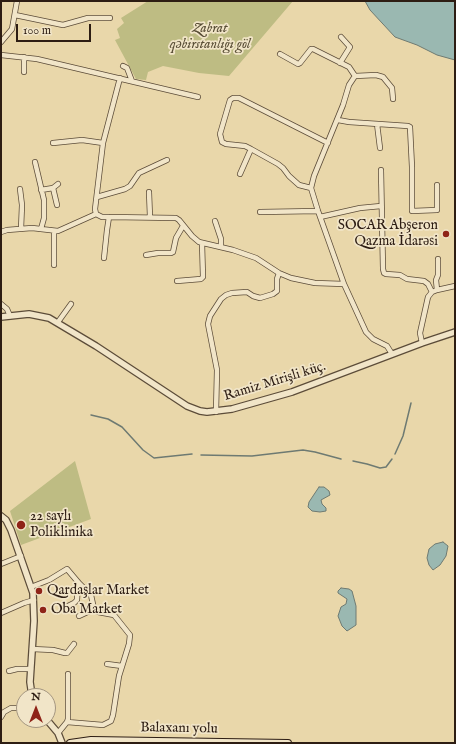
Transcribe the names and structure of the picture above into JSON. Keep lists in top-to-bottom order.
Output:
{
  "streets": {
    "main road": ["Balaxanı yolu"],
    "street": ["Ramiz Mirişli küç."]
  },
  "parks": ["Zabrat qəbirstanlığı göl"],
  "places": [
    "SOCAR Abşeron Qazma İdarəsi",
    "22 saylı Poliklinika",
    "Qardaşlar Market",
    "Oba Market"
  ],
  "scale_bar": "100 m",
  "north": "top"
}
